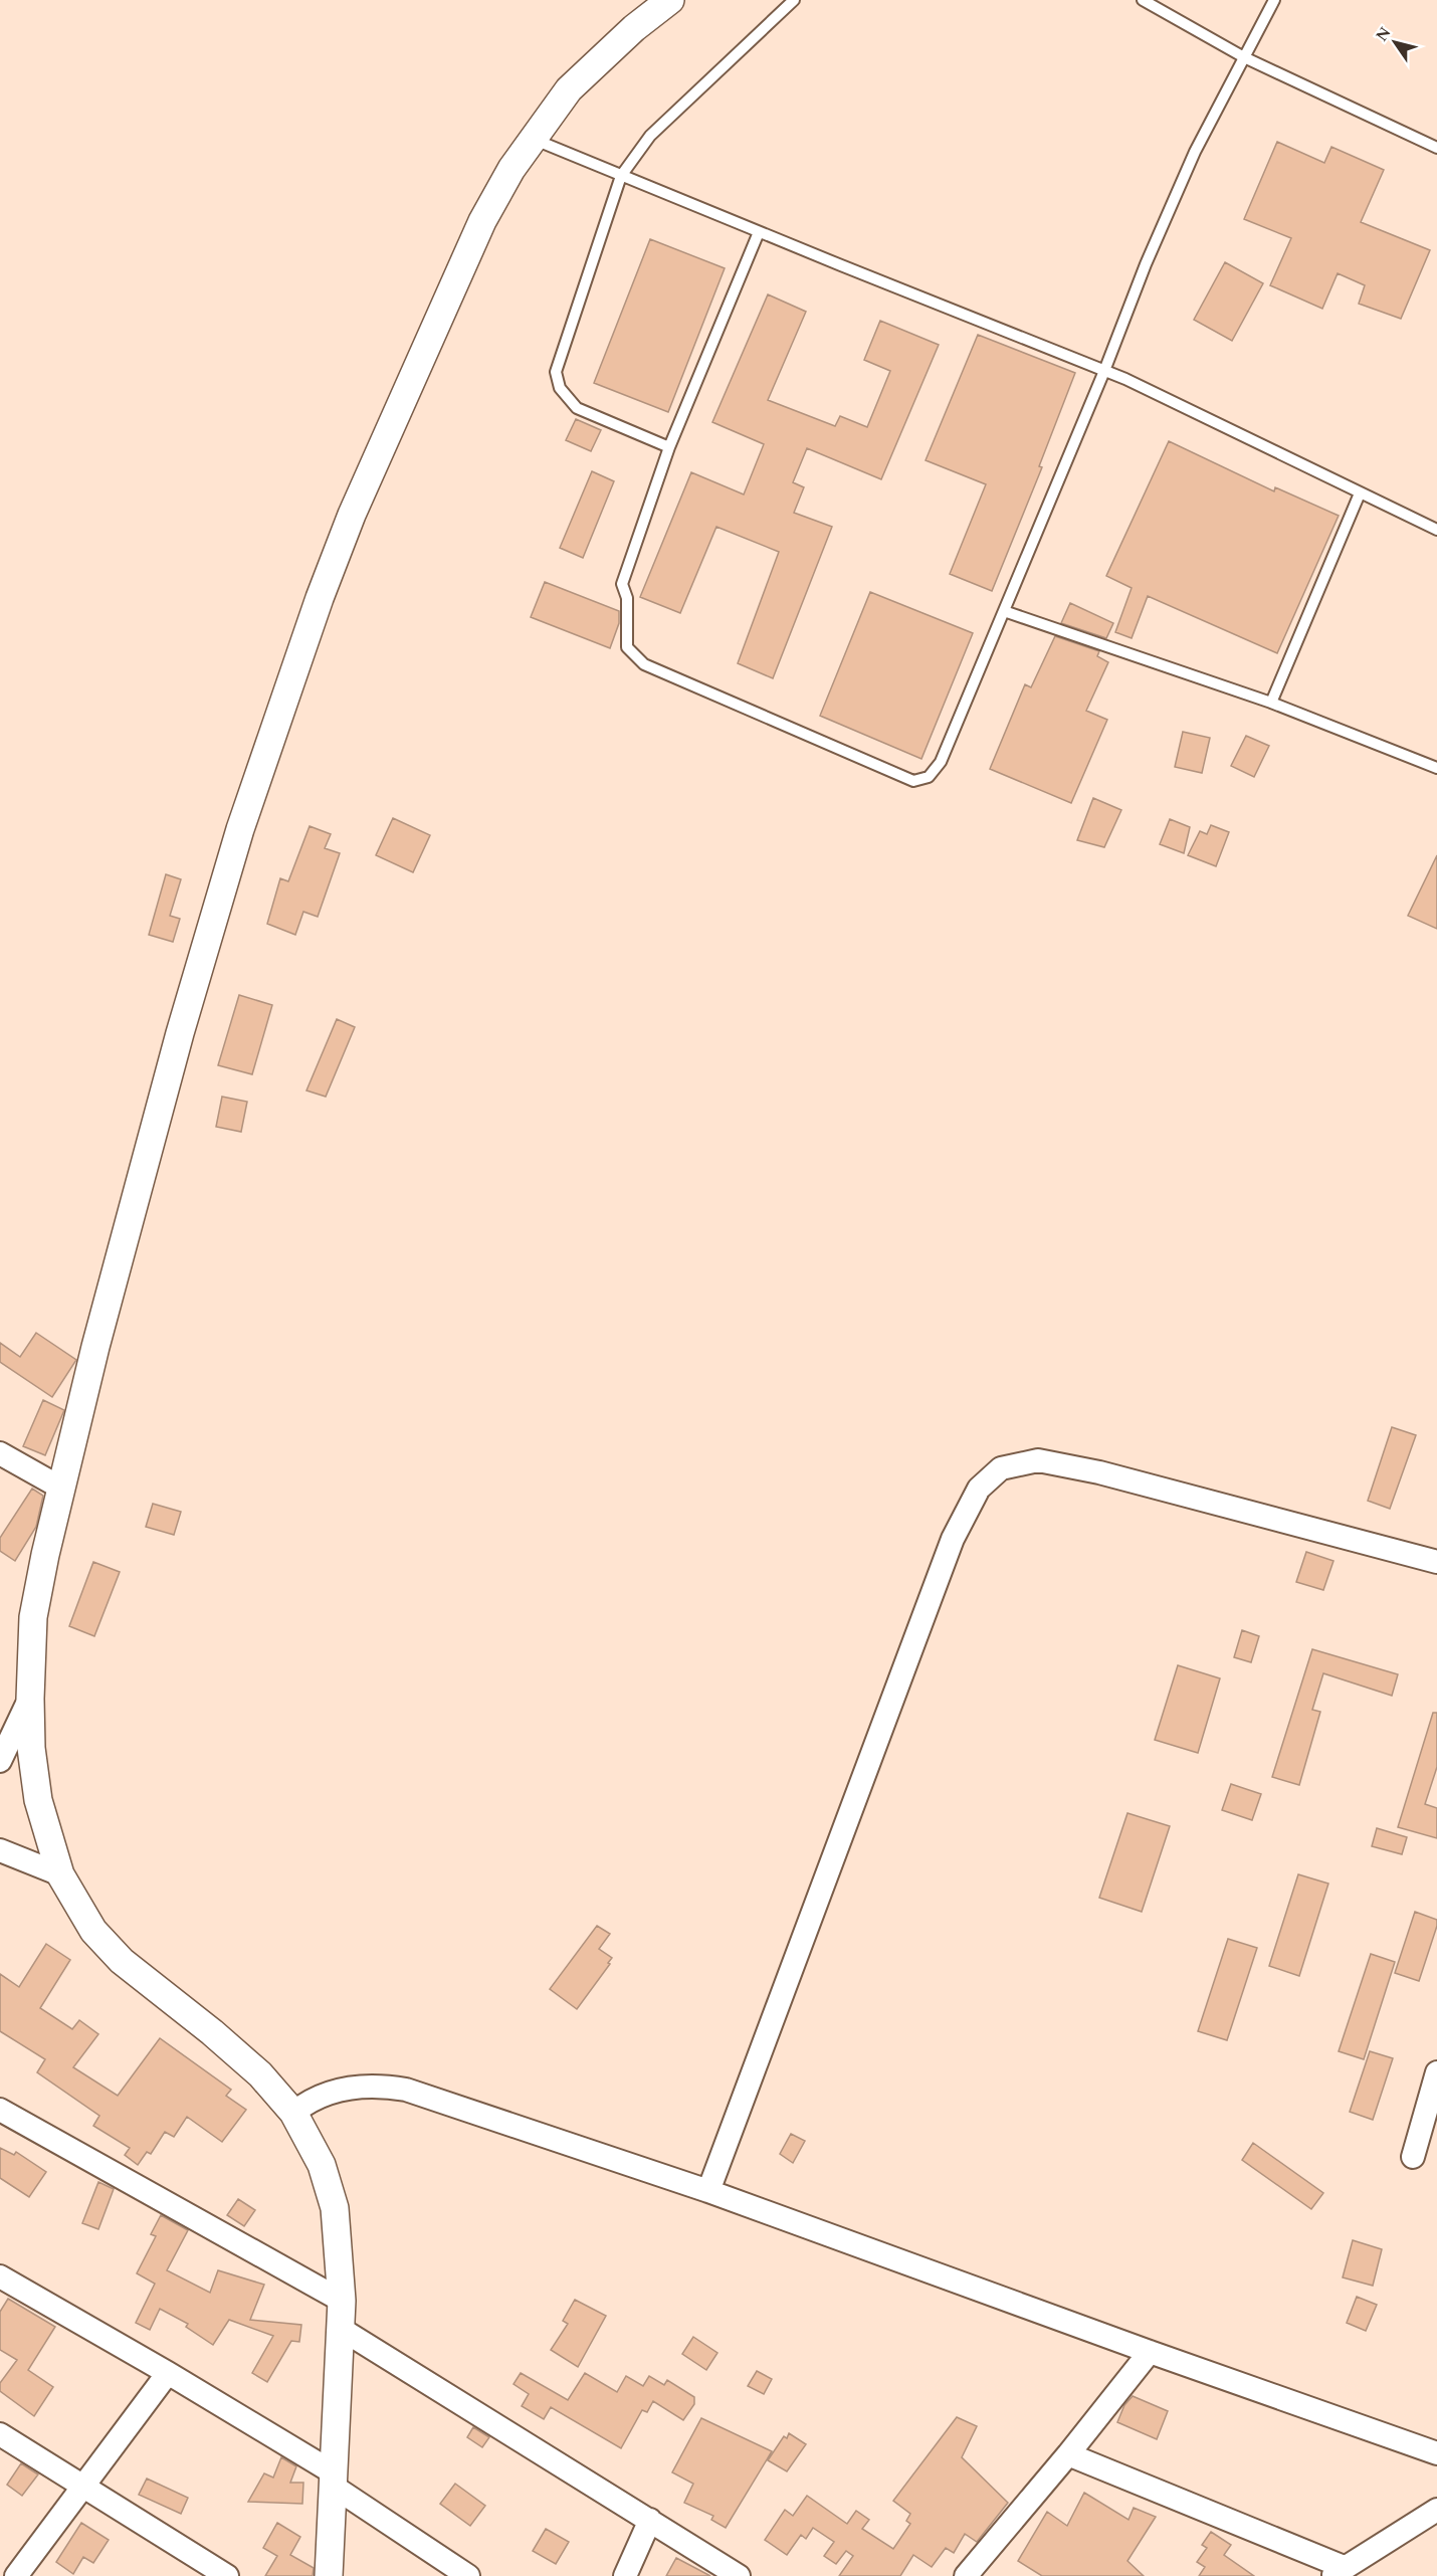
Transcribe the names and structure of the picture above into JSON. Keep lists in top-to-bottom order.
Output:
{
  "north": "top left"
}
